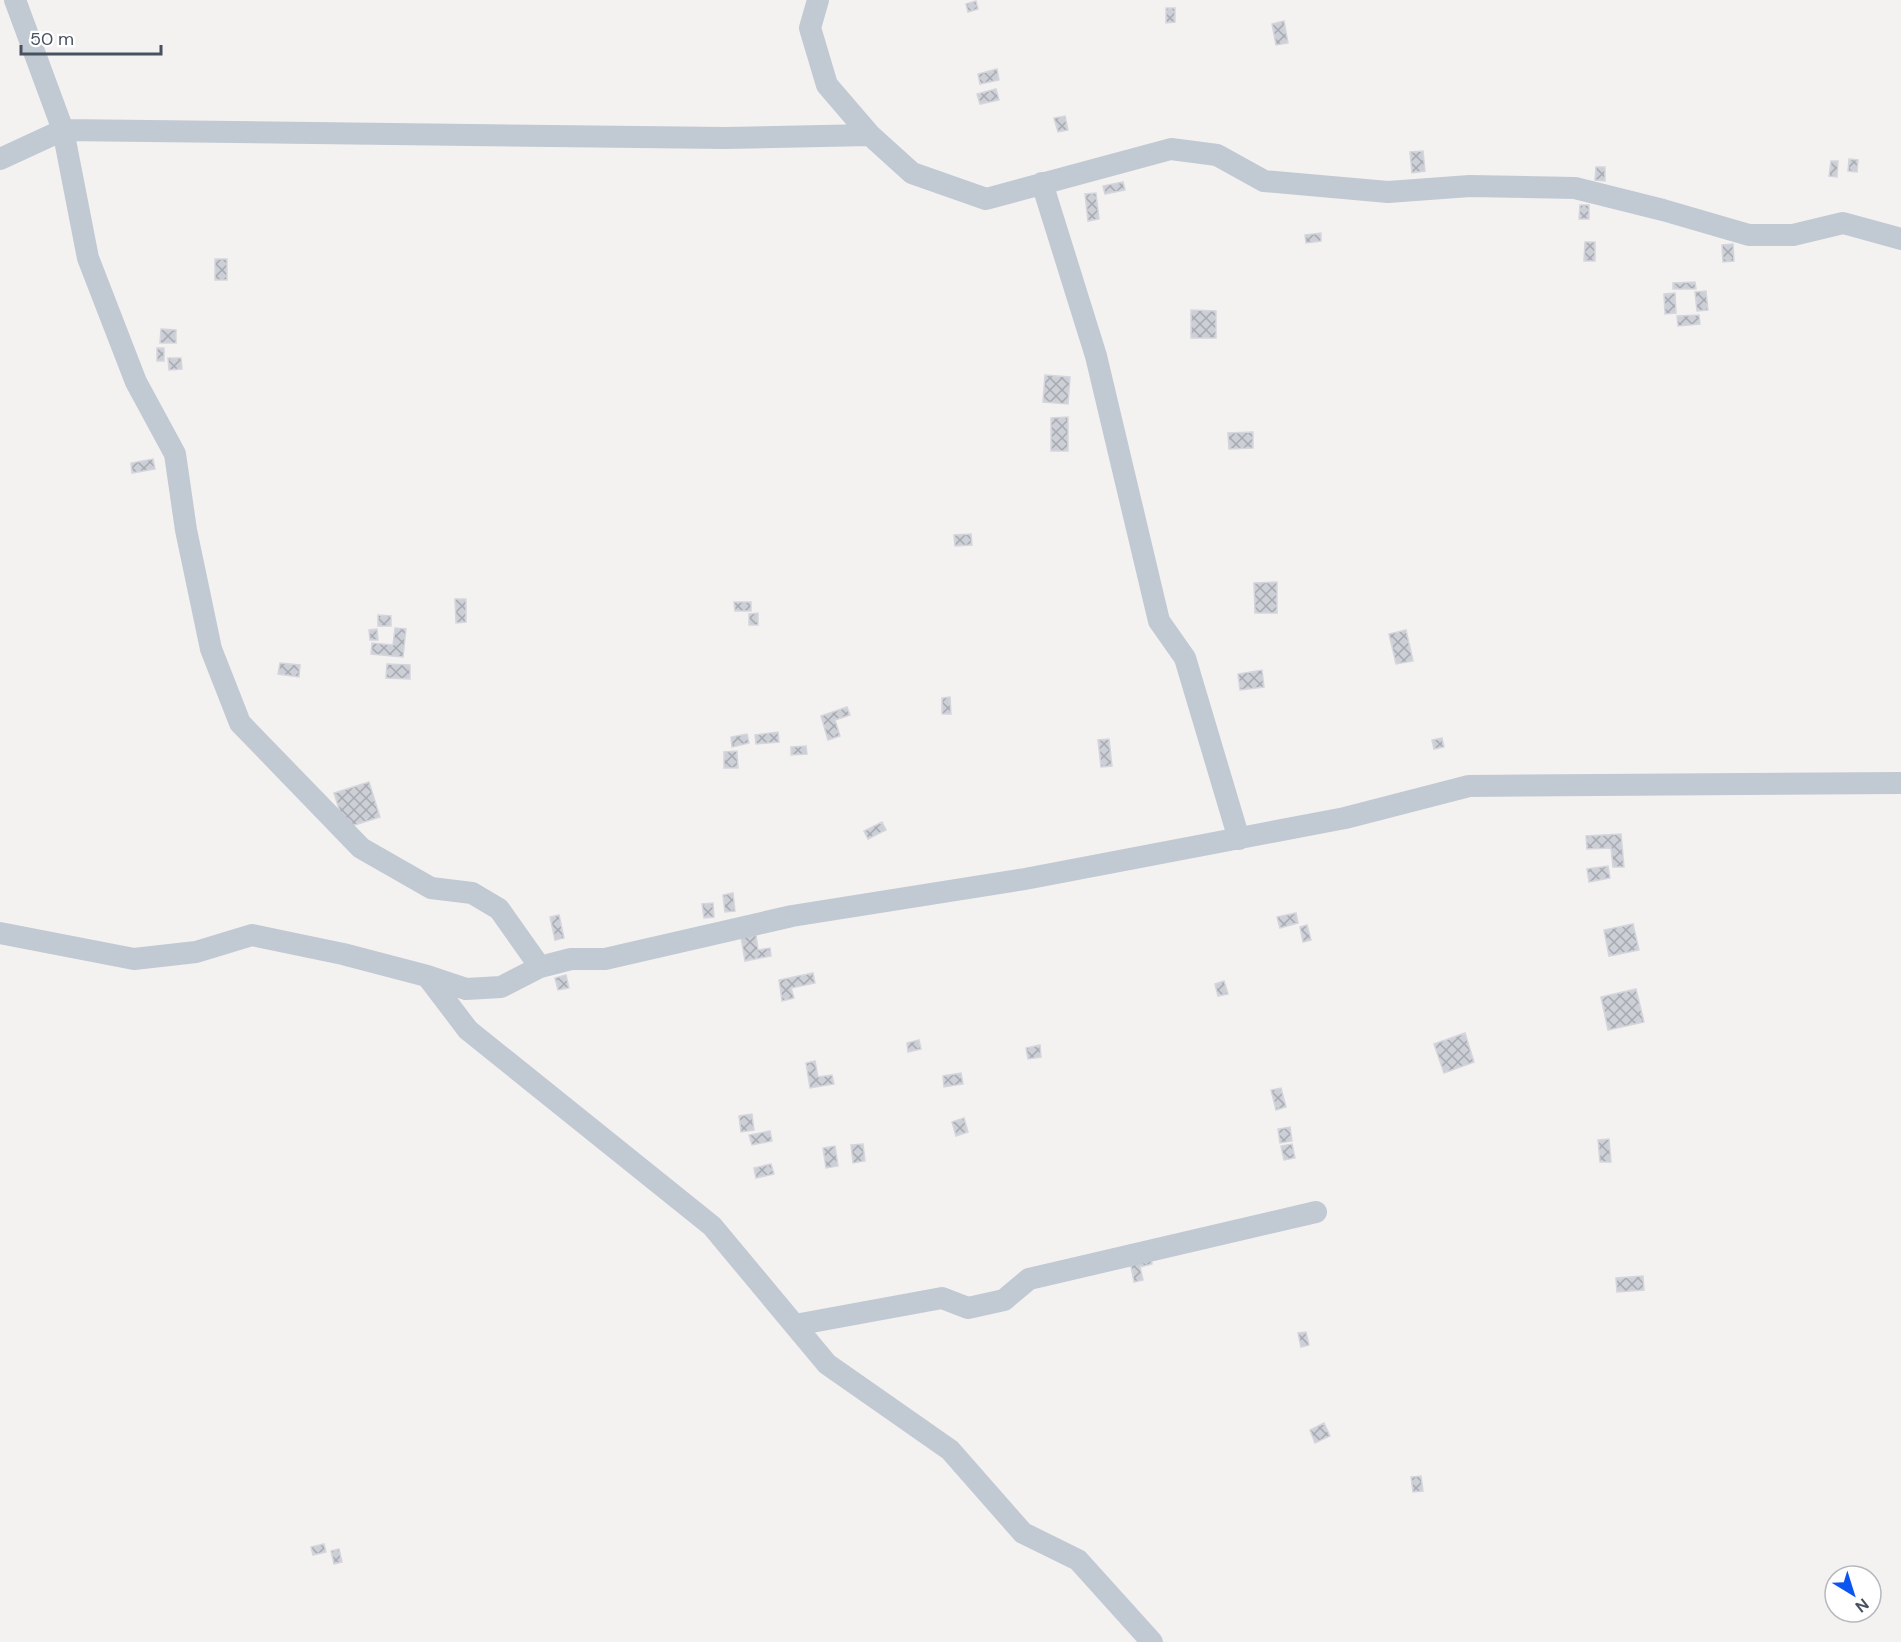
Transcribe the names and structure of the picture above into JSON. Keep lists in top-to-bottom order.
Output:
{
  "scale_bar": "50 m",
  "north": "bottom right"
}
